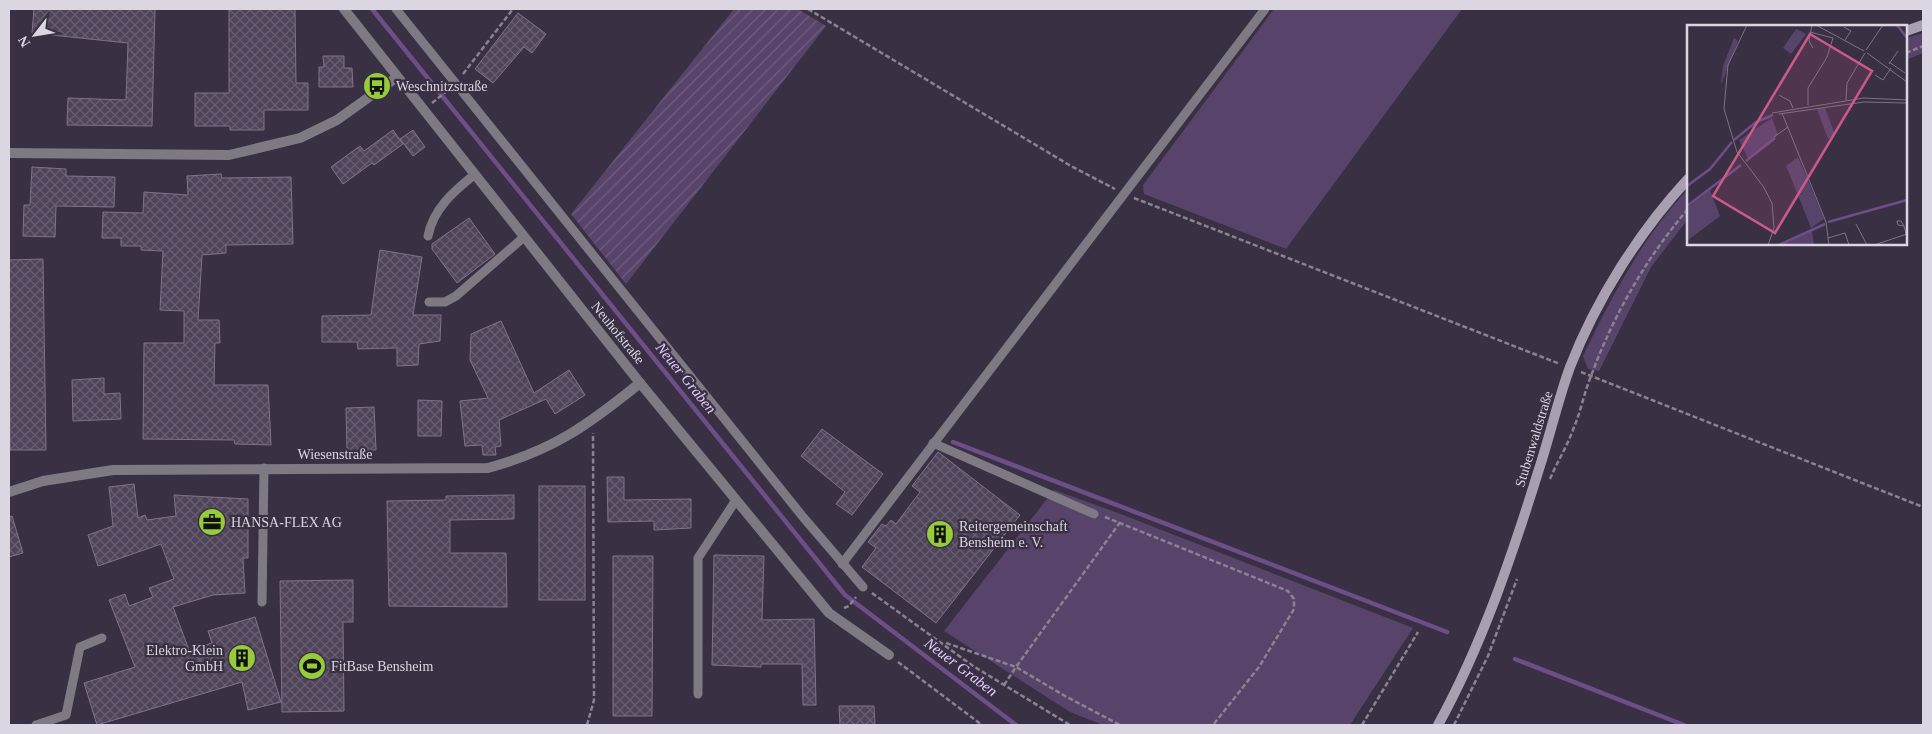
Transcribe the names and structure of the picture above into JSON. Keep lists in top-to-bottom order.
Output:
{
  "streets": {
    "street": ["Neuhofstraße", "Stubenwaldstraße", "Wiesenstraße"]
  },
  "crossings": [
    ["Neuhofstraße", "Wiesenstraße"]
  ],
  "water": ["Neuer Graben"],
  "places": {
    "bus stop": ["Weschnitzstraße"],
    "office": ["HANSA-FLEX AG"],
    "building": ["Reitergemeinschaft Bensheim e. V.", "Elektro-Klein GmbH"],
    "sports": ["FitBase Bensheim"]
  },
  "north": "bottom left"
}
